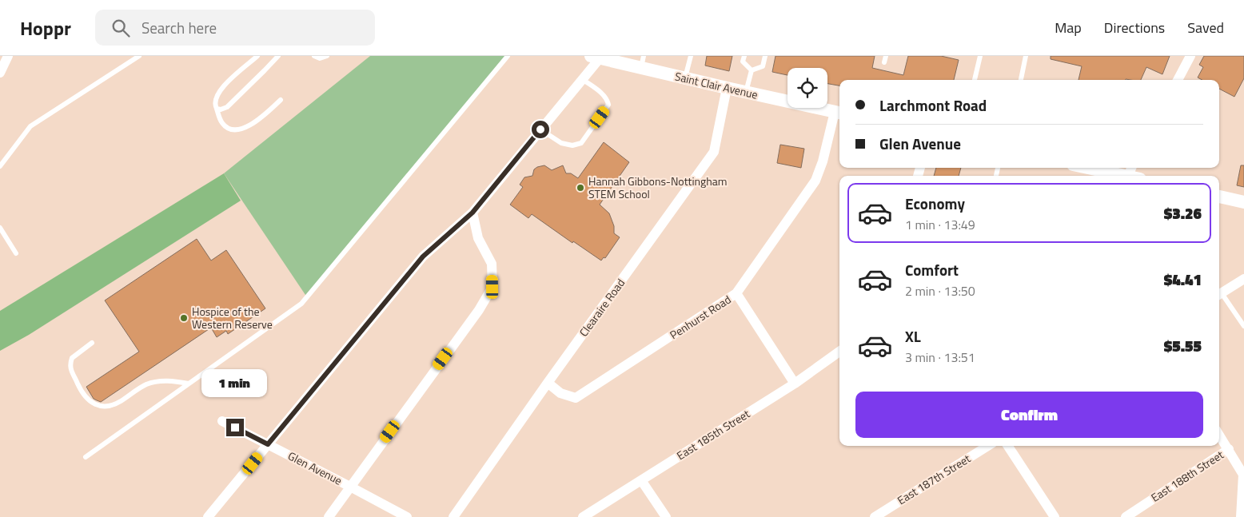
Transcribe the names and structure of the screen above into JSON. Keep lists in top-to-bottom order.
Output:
{
  "streets": {
    "street": [
      "Saint Clair Avenue",
      "Clearaire Road",
      "Penhurst Road",
      "East 185th Street",
      "Glen Avenue",
      "East 188th Street",
      "East 187th Street"
    ]
  },
  "crossings": [
    ["Saint Clair Avenue", "Clearaire Road"],
    ["Saint Clair Avenue", "Penhurst Road"],
    ["Clearaire Road", "Penhurst Road"]
  ],
  "places": ["Hannah Gibbons-Nottingham STEM School", "Hospice of the Western Reserve"],
  "page": {
    "header": "Hoppr",
    "search": "Search here",
    "nav": ["Map", "Directions", "Saved"],
    "banner": ["Larchmont Road", "Glen Avenue"],
    "list": [
      {
        "name": "Economy",
        "note": "1 min · 13:49",
        "value": "$3.26"
      },
      {
        "name": "Comfort",
        "note": "2 min · 13:50",
        "value": "$4.41"
      },
      {
        "name": "XL",
        "note": "3 min · 13:51",
        "value": "$5.55"
      }
    ],
    "bubble": "1 min",
    "buttons": "Confirm"
  }
}
